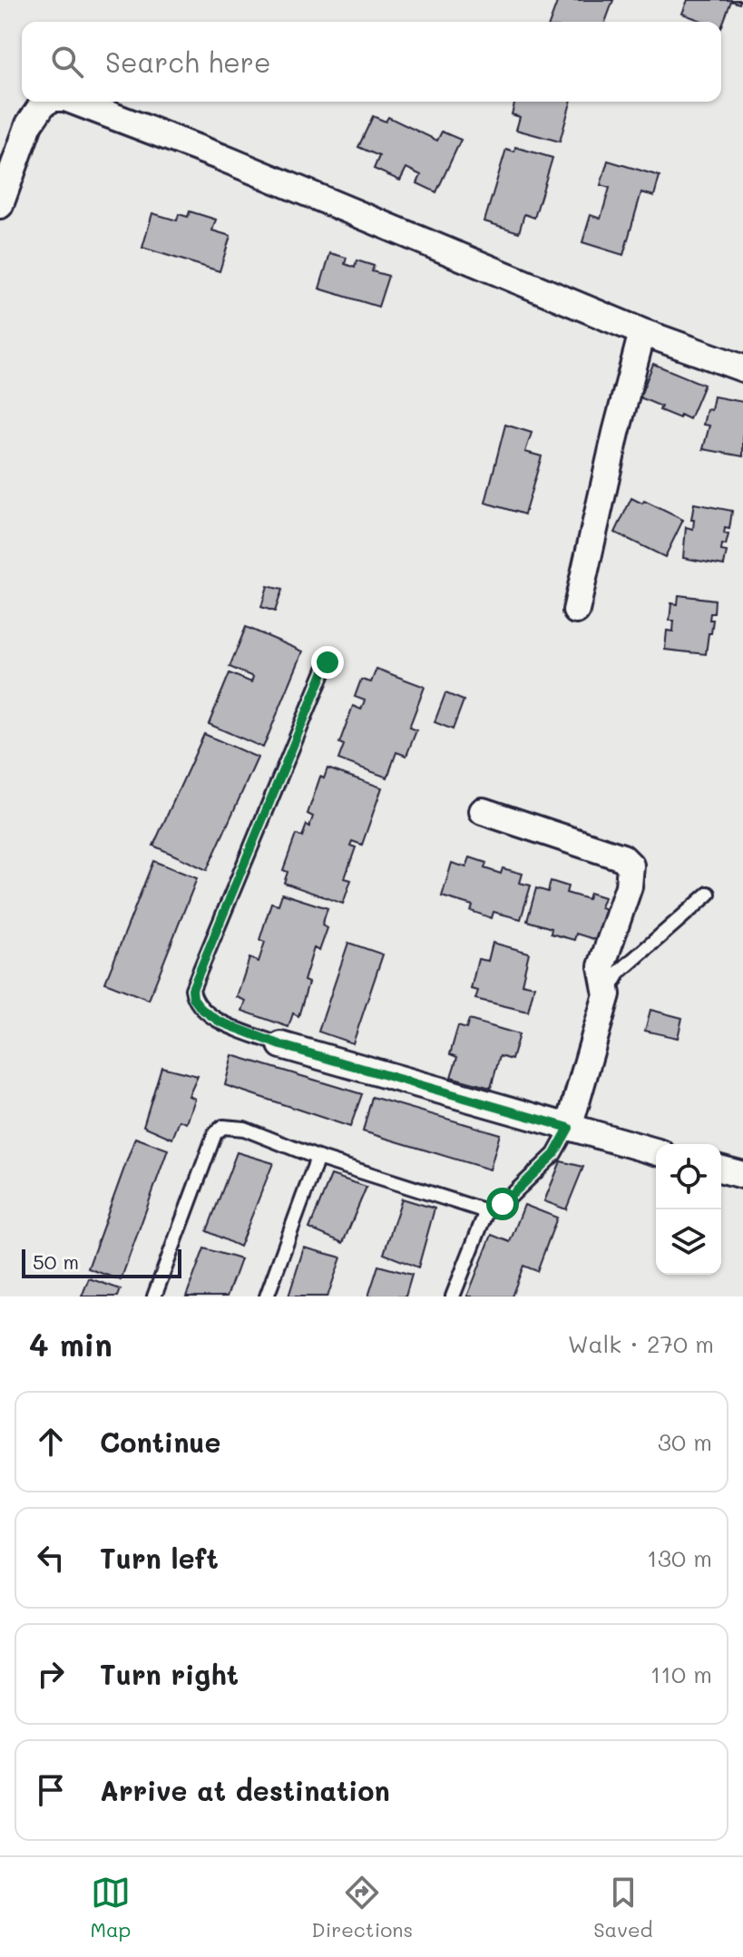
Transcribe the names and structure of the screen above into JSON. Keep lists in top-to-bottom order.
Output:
{
  "scale_bar": "50 m",
  "page": {
    "search": "Search here",
    "scale": "50 m",
    "heading": ["4 min", "Walk · 270 m"],
    "list": [
      ["Continue", "30 m"],
      ["Turn left", "130 m"],
      ["Turn right", "110 m"],
      "Arrive at destination"
    ],
    "nav": ["Map", "Directions", "Saved"]
  }
}
